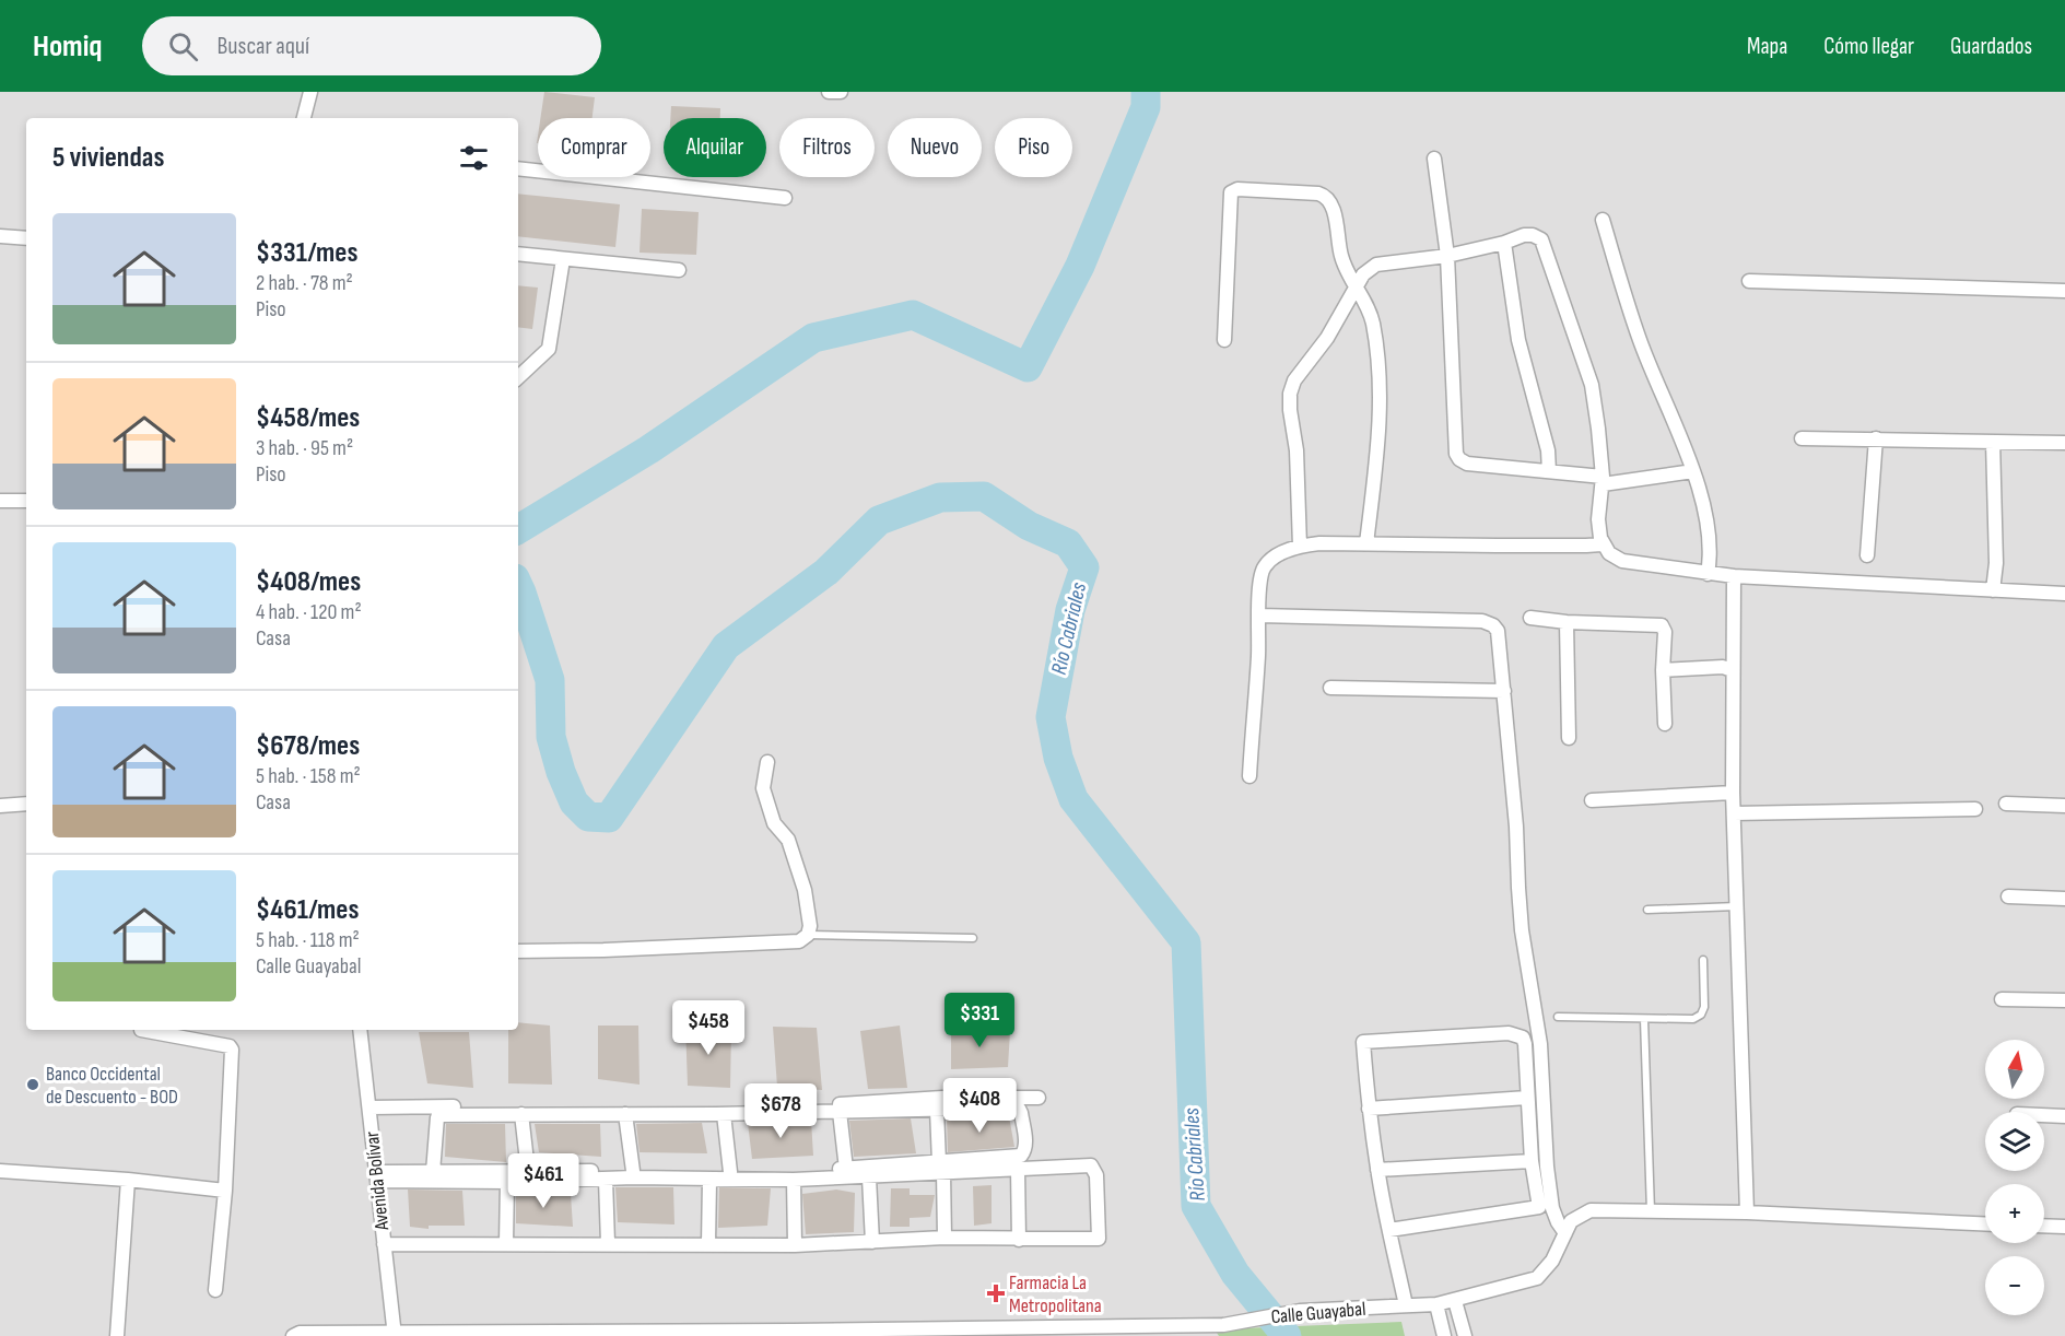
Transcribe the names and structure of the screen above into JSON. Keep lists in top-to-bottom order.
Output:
{
  "streets": {
    "street": ["Avenida Bolívar", "Calle Guayabal"]
  },
  "crossings": [
    ["Avenida Bolívar", "Calle Guayabal"]
  ],
  "water": ["Río Cabriales"],
  "places": {
    "other": ["Banco Occidental de Descuento - BOD"],
    "health": ["Farmacia La Metropolitana"]
  },
  "north": "top",
  "page": {
    "header": "Homiq",
    "search": "Buscar aquí",
    "nav": ["Mapa", "Cómo llegar", "Guardados"],
    "chip": [
      "Comprar",
      "Alquilar",
      "Filtros",
      "Nuevo",
      "Piso"
    ],
    "heading": "5 viviendas",
    "list": [
      {
        "name": "$331/mes",
        "note": "2 hab. · 78 m² · Piso"
      },
      {
        "name": "$458/mes",
        "note": "3 hab. · 95 m² · Piso"
      },
      {
        "name": "$408/mes",
        "note": "4 hab. · 120 m² · Casa"
      },
      {
        "name": "$678/mes",
        "note": "5 hab. · 158 m² · Casa"
      },
      {
        "name": "$461/mes",
        "note": "5 hab. · 118 m² · Calle Guayabal"
      }
    ],
    "price": [
      "$331",
      "$458",
      "$408",
      "$678",
      "$461"
    ],
    "map_buttons": ["+", "−"]
  }
}
